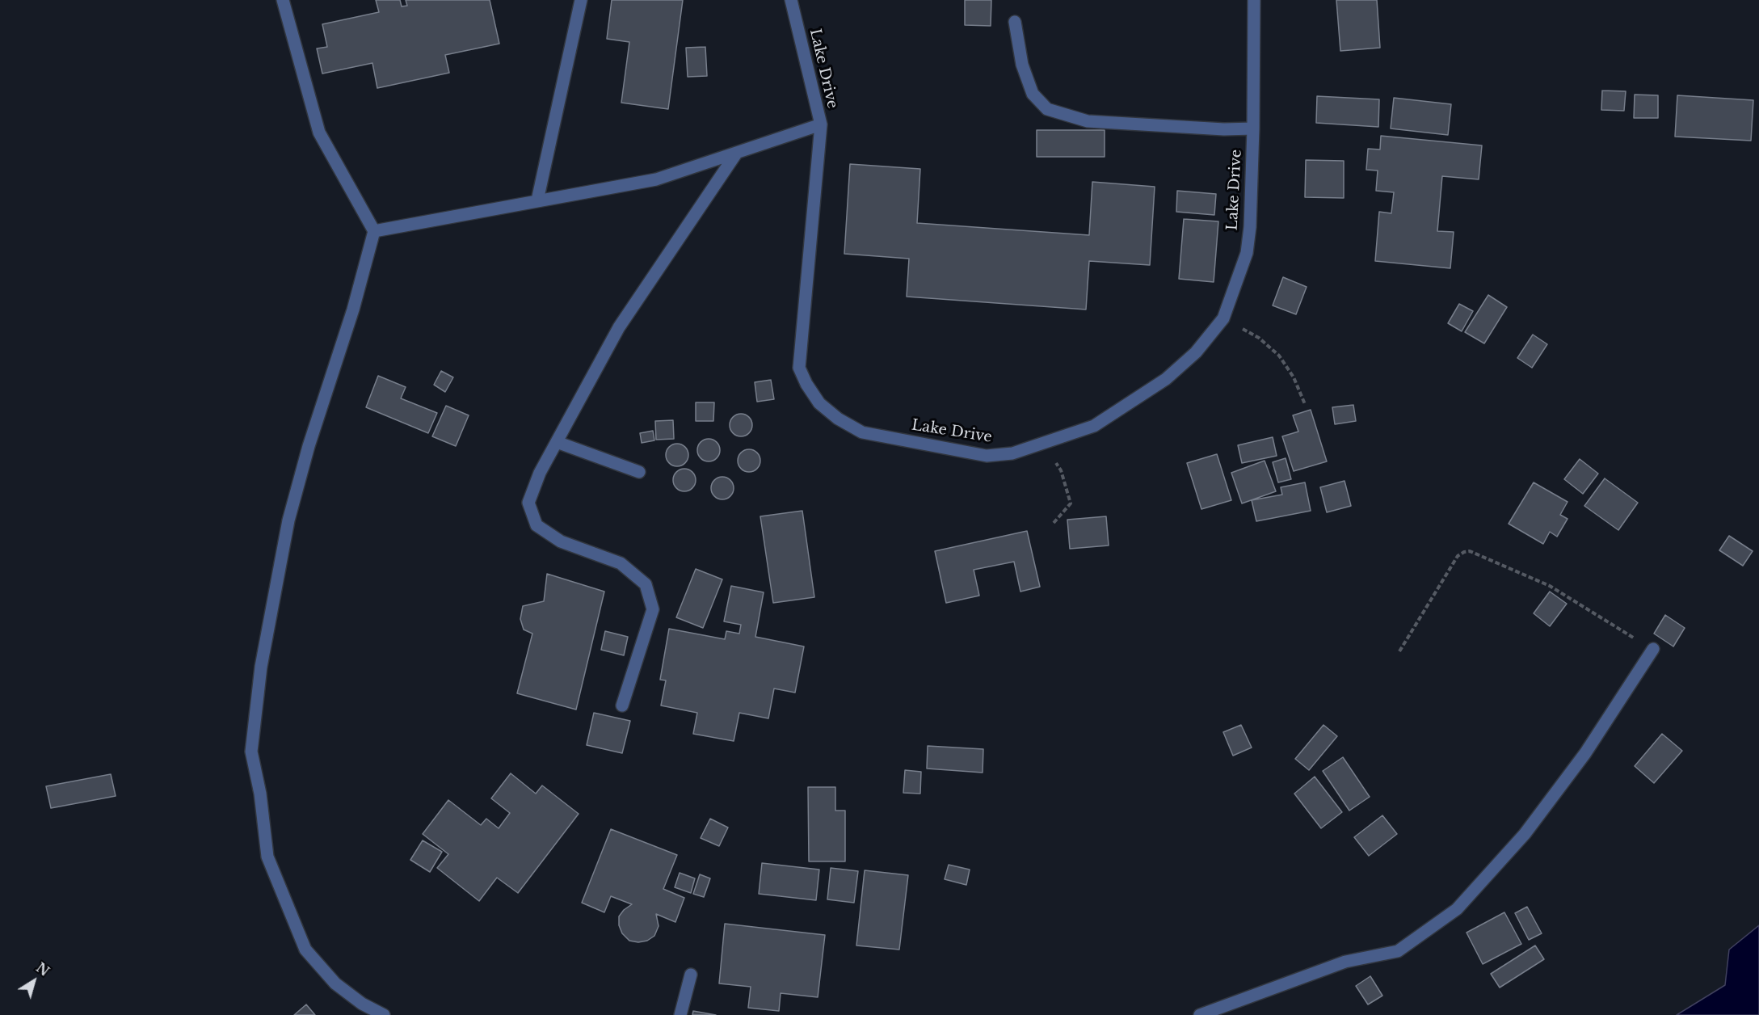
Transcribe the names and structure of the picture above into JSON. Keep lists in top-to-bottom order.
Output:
{
  "streets": {
    "street": ["Lake Drive"]
  },
  "north": "top right"
}
